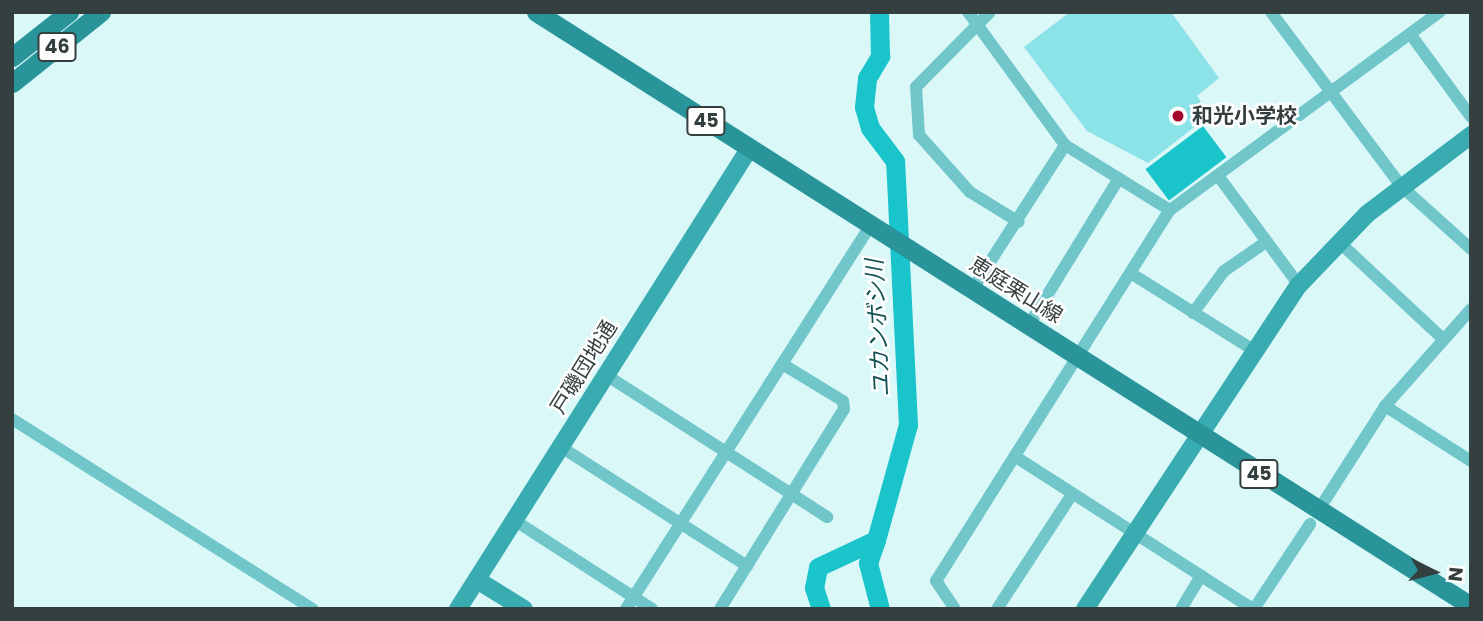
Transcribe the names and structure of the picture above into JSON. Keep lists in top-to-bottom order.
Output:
{
  "streets": {
    "main road": ["46", "45", "恵庭栗山線"],
    "street": ["戸磯団地通"]
  },
  "crossings": [
    ["恵庭栗山線", "戸磯団地通"]
  ],
  "water": ["ユカンボシ川"],
  "places": ["和光小学校"],
  "north": "right"
}
